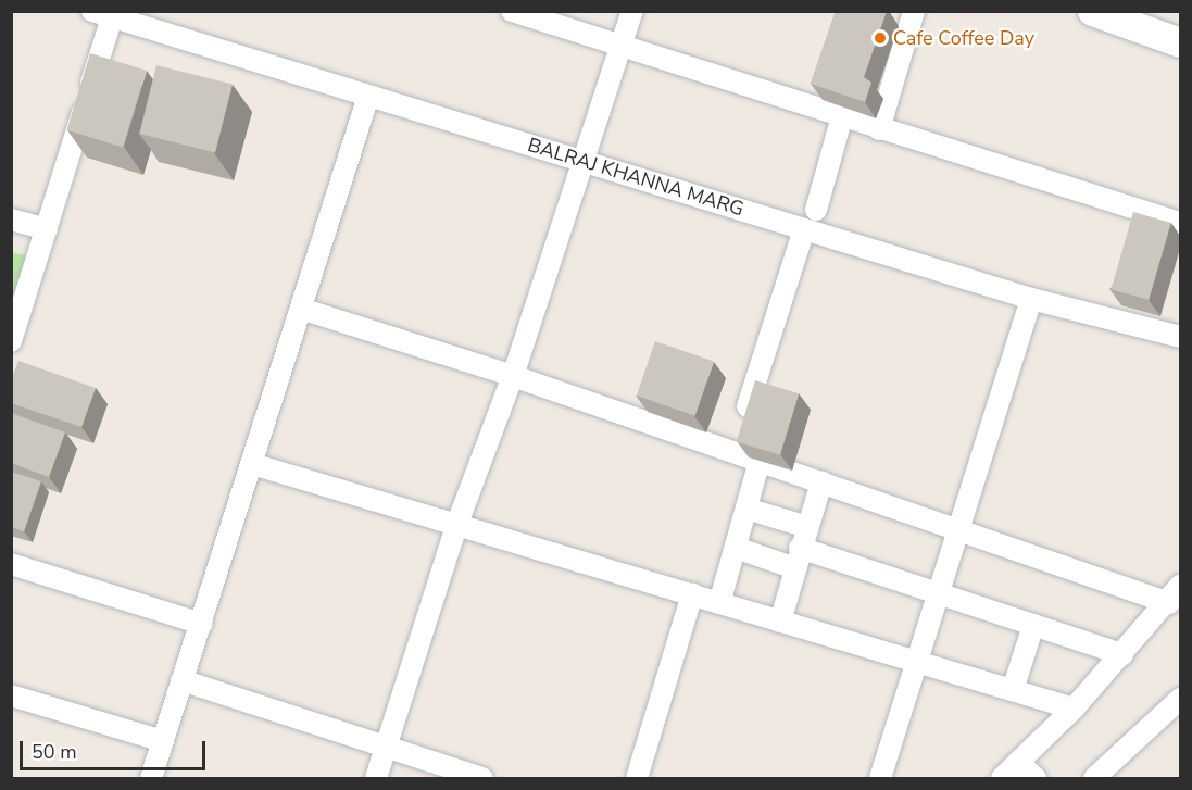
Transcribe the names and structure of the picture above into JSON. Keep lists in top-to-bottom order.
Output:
{
  "streets": {
    "street": ["BALRAJ KHANNA MARG"]
  },
  "places": ["Cafe Coffee Day"],
  "scale_bar": "50 m"
}
